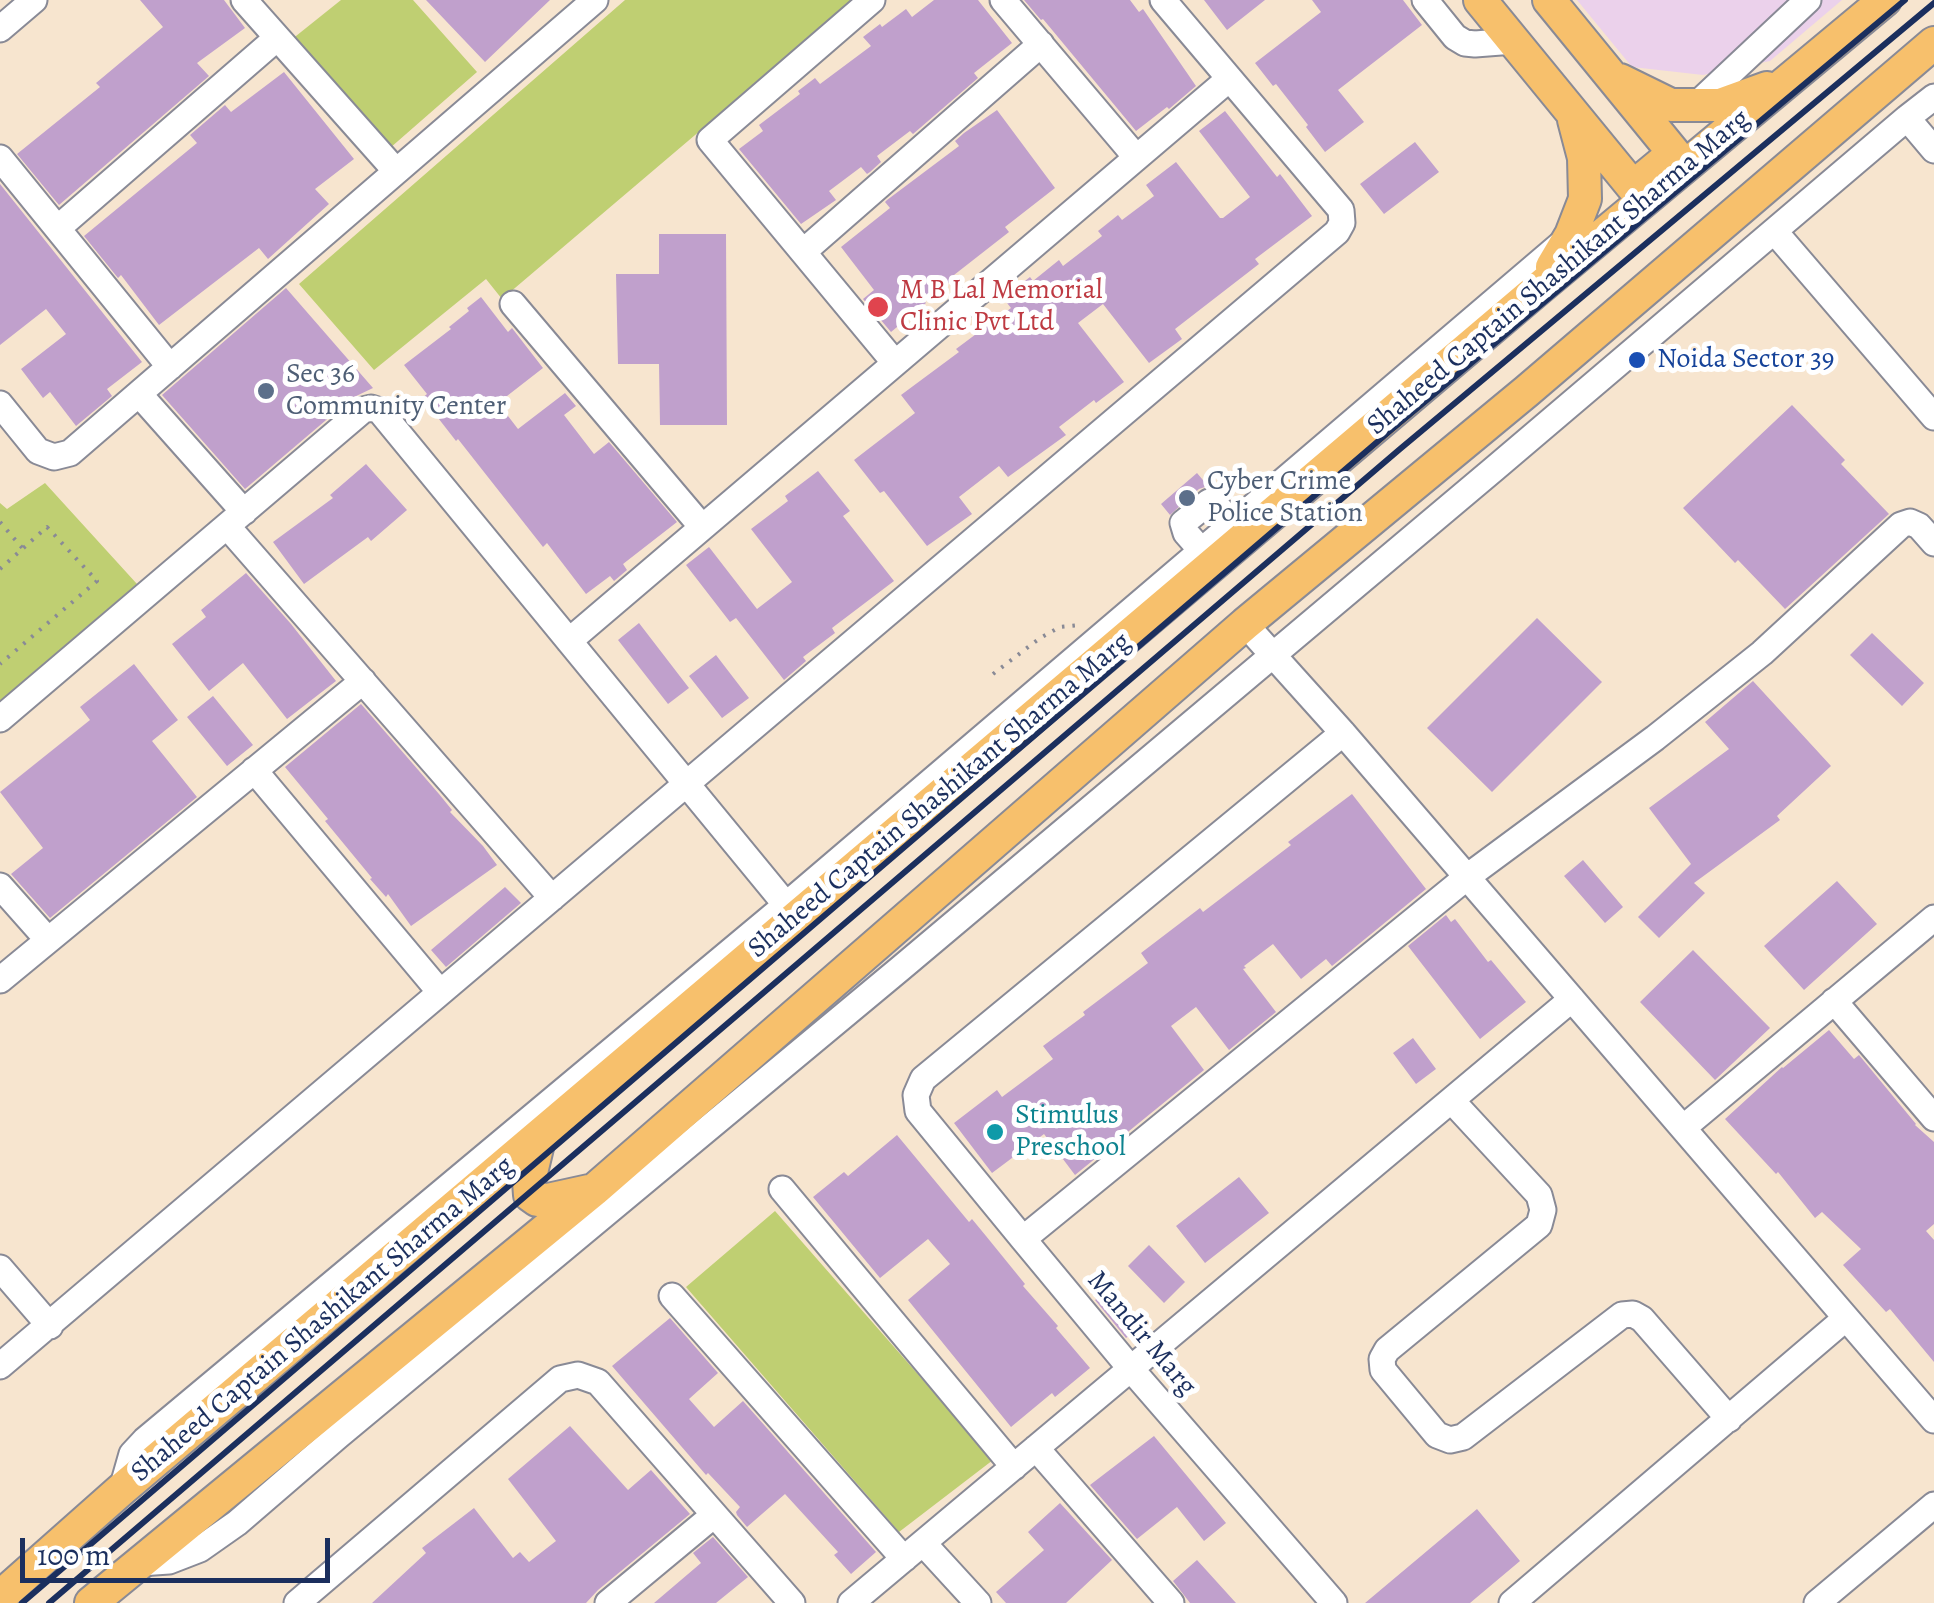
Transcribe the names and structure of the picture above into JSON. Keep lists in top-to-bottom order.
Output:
{
  "streets": {
    "main road": ["Shaheed Captain Shashikant Sharma Marg"],
    "street": ["Mandir Marg"]
  },
  "places": [
    "M B Lal Memorial Clinic Pvt Ltd",
    "Noida Sector 39",
    "Sec 36 Community Center",
    "Cyber Crime Police Station",
    "Stimulus Preschool"
  ],
  "scale_bar": "100 m"
}
